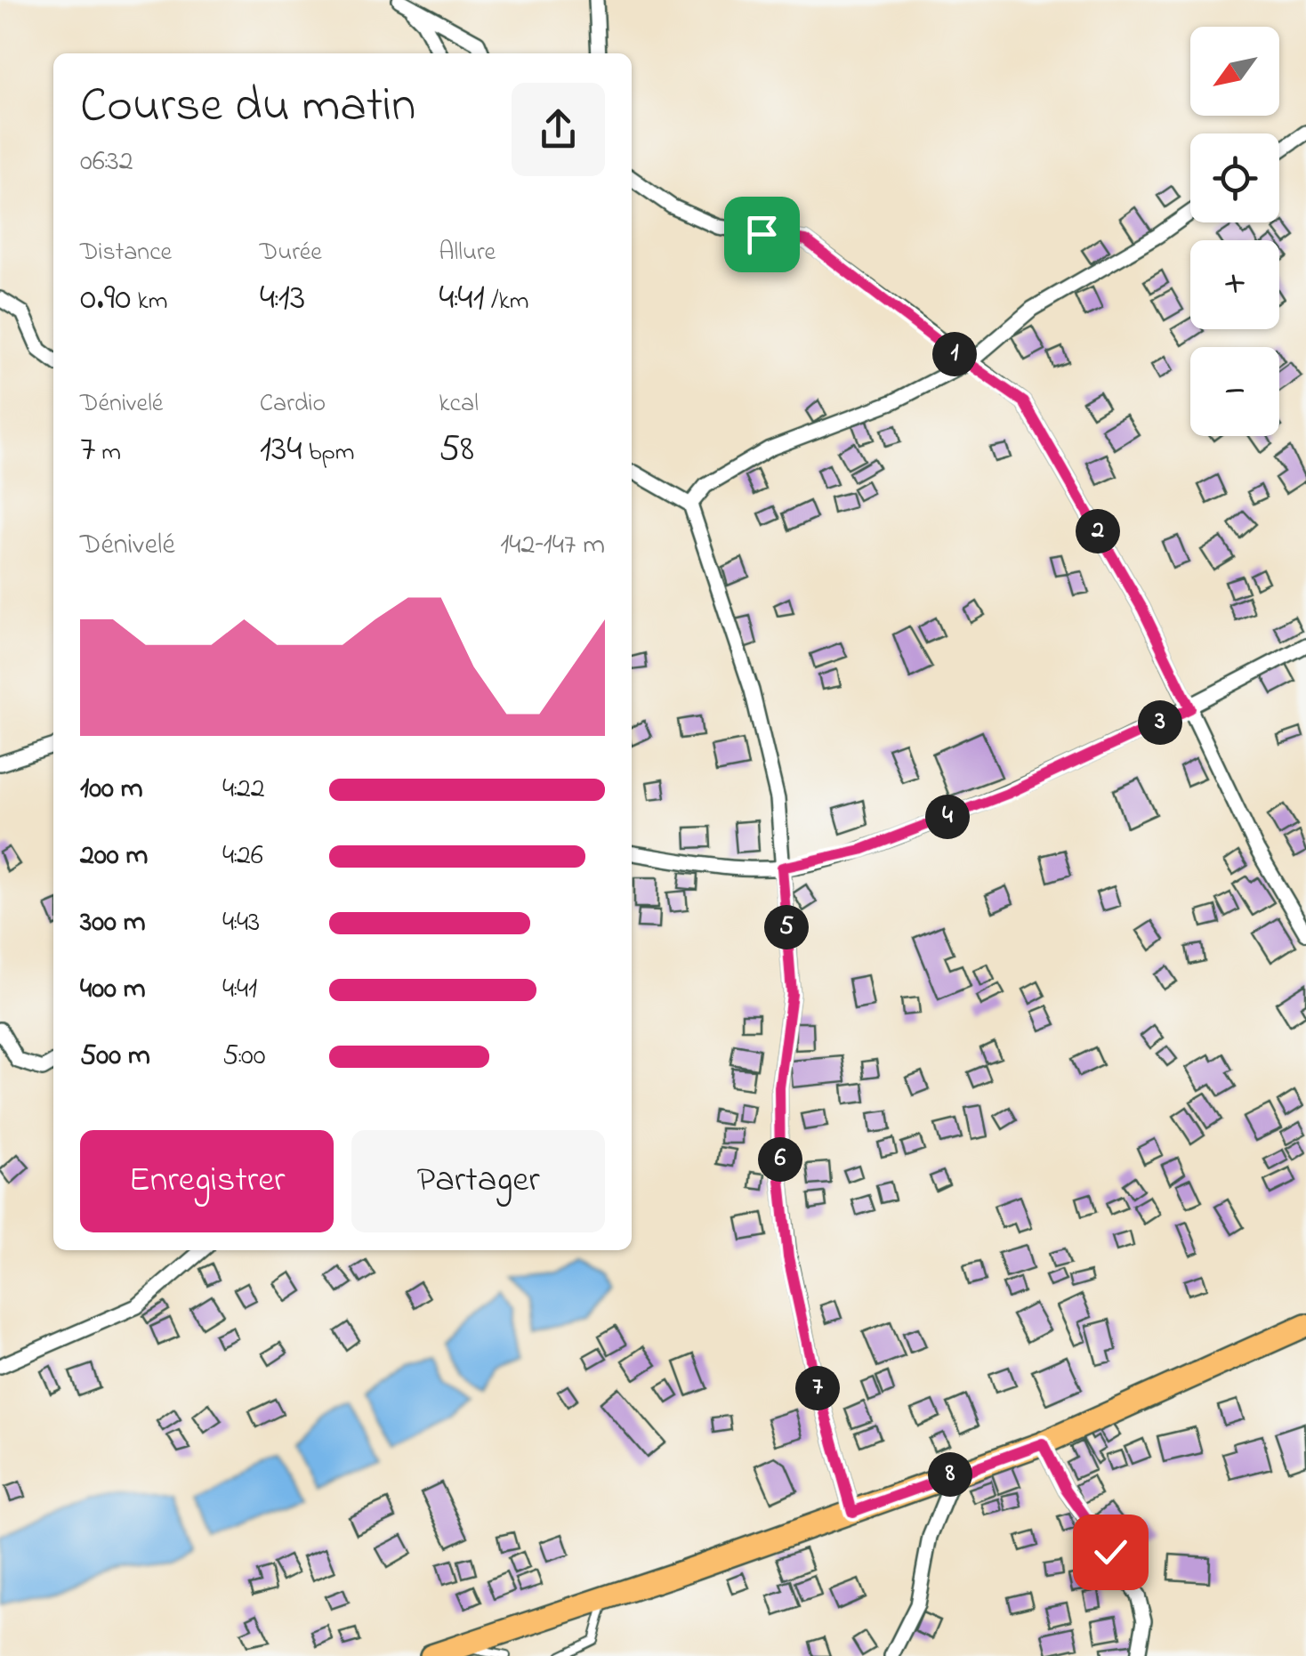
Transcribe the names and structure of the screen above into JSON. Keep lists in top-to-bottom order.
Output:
{
  "north": "bottom left",
  "page": {
    "map_buttons": ["+", "−"],
    "heading": ["Course du matin", "06:32"],
    "stats": [
      ["Distance", "0.90 km"],
      ["Durée", "4:13"],
      ["Allure", "4:41 /km"],
      ["Dénivelé", "7 m"],
      ["Cardio", "134 bpm"],
      ["kcal", "58"]
    ],
    "pins": [
      "1",
      "2",
      "3",
      "4",
      "5",
      "6",
      "7",
      "8"
    ],
    "chart": ["Dénivelé", "142–147 m"],
    "list": [
      {
        "name": "100 m",
        "note": "4:22"
      },
      {
        "name": "200 m",
        "note": "4:26"
      },
      {
        "name": "300 m",
        "note": "4:43"
      },
      {
        "name": "400 m",
        "note": "4:41"
      },
      {
        "name": "500 m",
        "note": "5:00"
      }
    ],
    "buttons": ["Enregistrer", "Partager"]
  }
}
